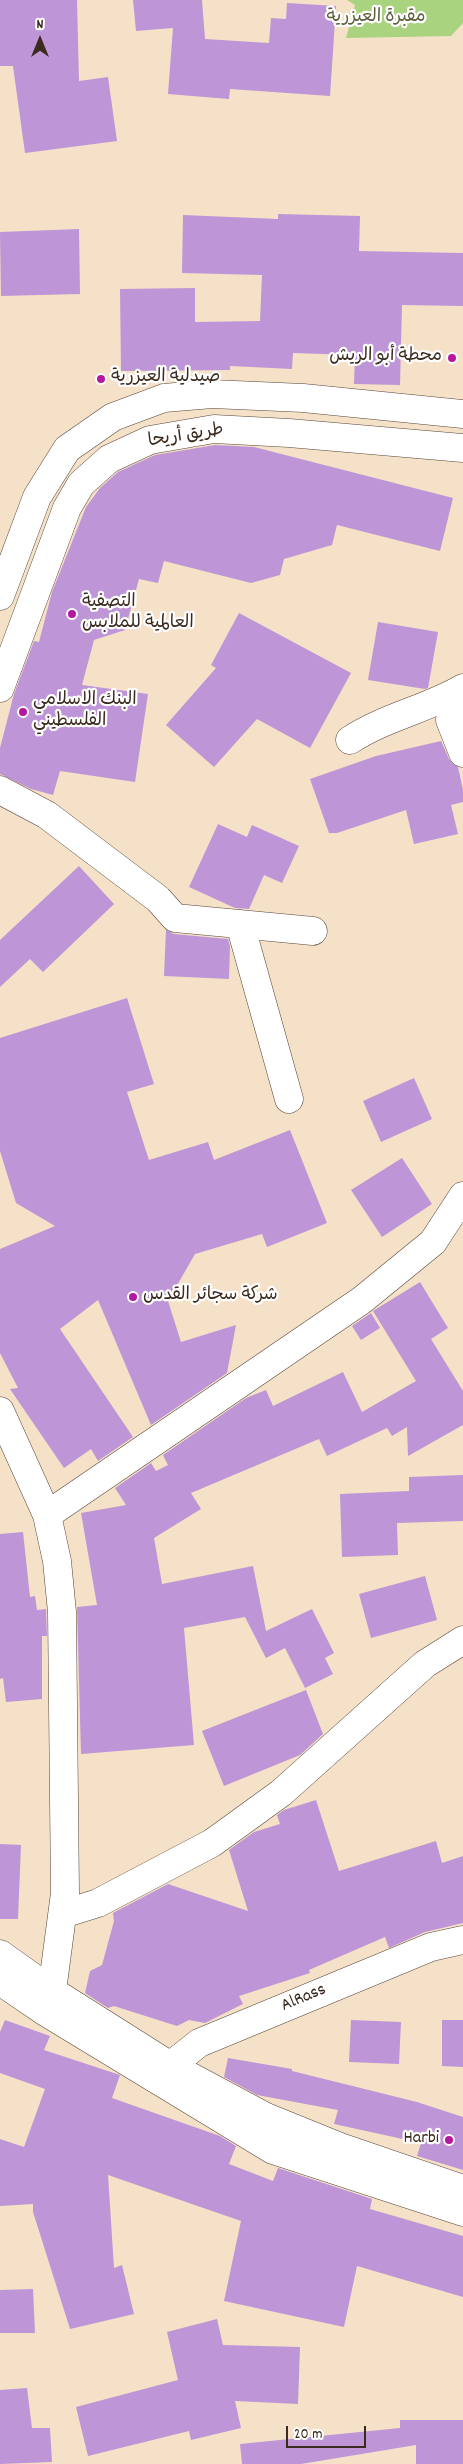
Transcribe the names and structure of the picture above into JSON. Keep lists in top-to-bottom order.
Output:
{
  "streets": {
    "street": ["طريق أريحا", "AlRass"]
  },
  "parks": ["مقبرة العيزرية"],
  "places": [
    "محطة أبو الريش",
    "صيدلية العيزرية",
    "التصفية العالمية للملابس",
    "البنك الاسلامي الفلسطيني",
    "شركة سجائر القدس",
    "Harbi"
  ],
  "scale_bar": "20 m",
  "north": "top"
}
